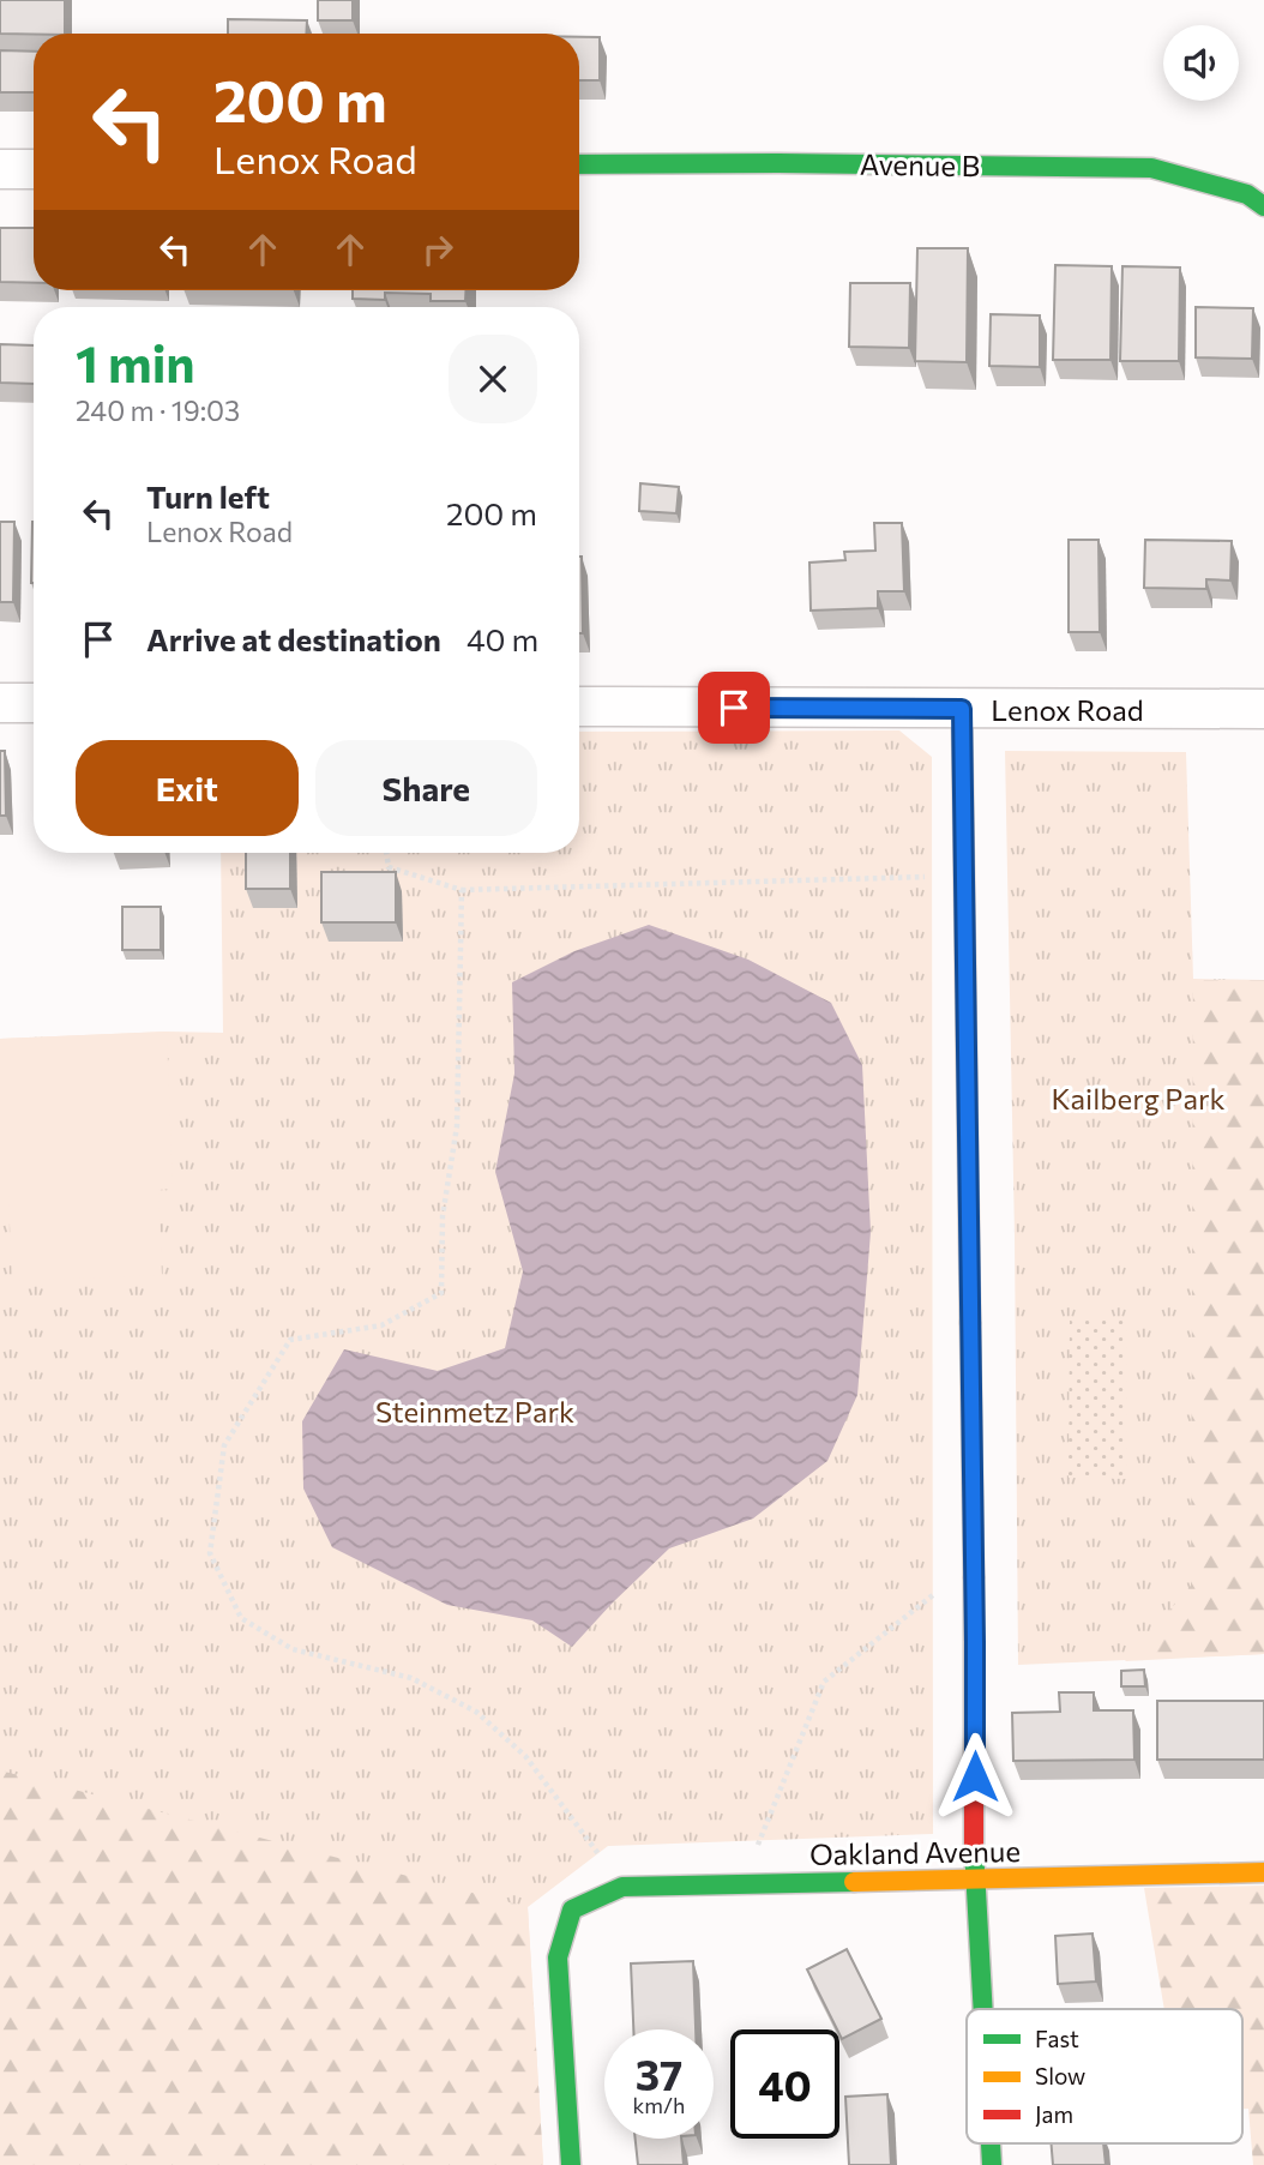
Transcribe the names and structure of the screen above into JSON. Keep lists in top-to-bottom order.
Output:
{
  "streets": {
    "street": ["Avenue B", "Lenox Road", "Oakland Avenue"]
  },
  "parks": ["Kailberg Park", "Steinmetz Park"],
  "legend": ["Fast", "Slow", "Jam"],
  "page": {
    "turn": ["200 m", "Lenox Road"],
    "heading": ["1 min", "240 m · 19:03"],
    "list": [
      {
        "name": "Turn left",
        "note": "Lenox Road",
        "value": "200 m"
      },
      {
        "name": "Arrive at destination",
        "value": "40 m"
      }
    ],
    "buttons": ["Exit", "Share"],
    "speed": "37 km/h",
    "limit": "40"
  }
}
